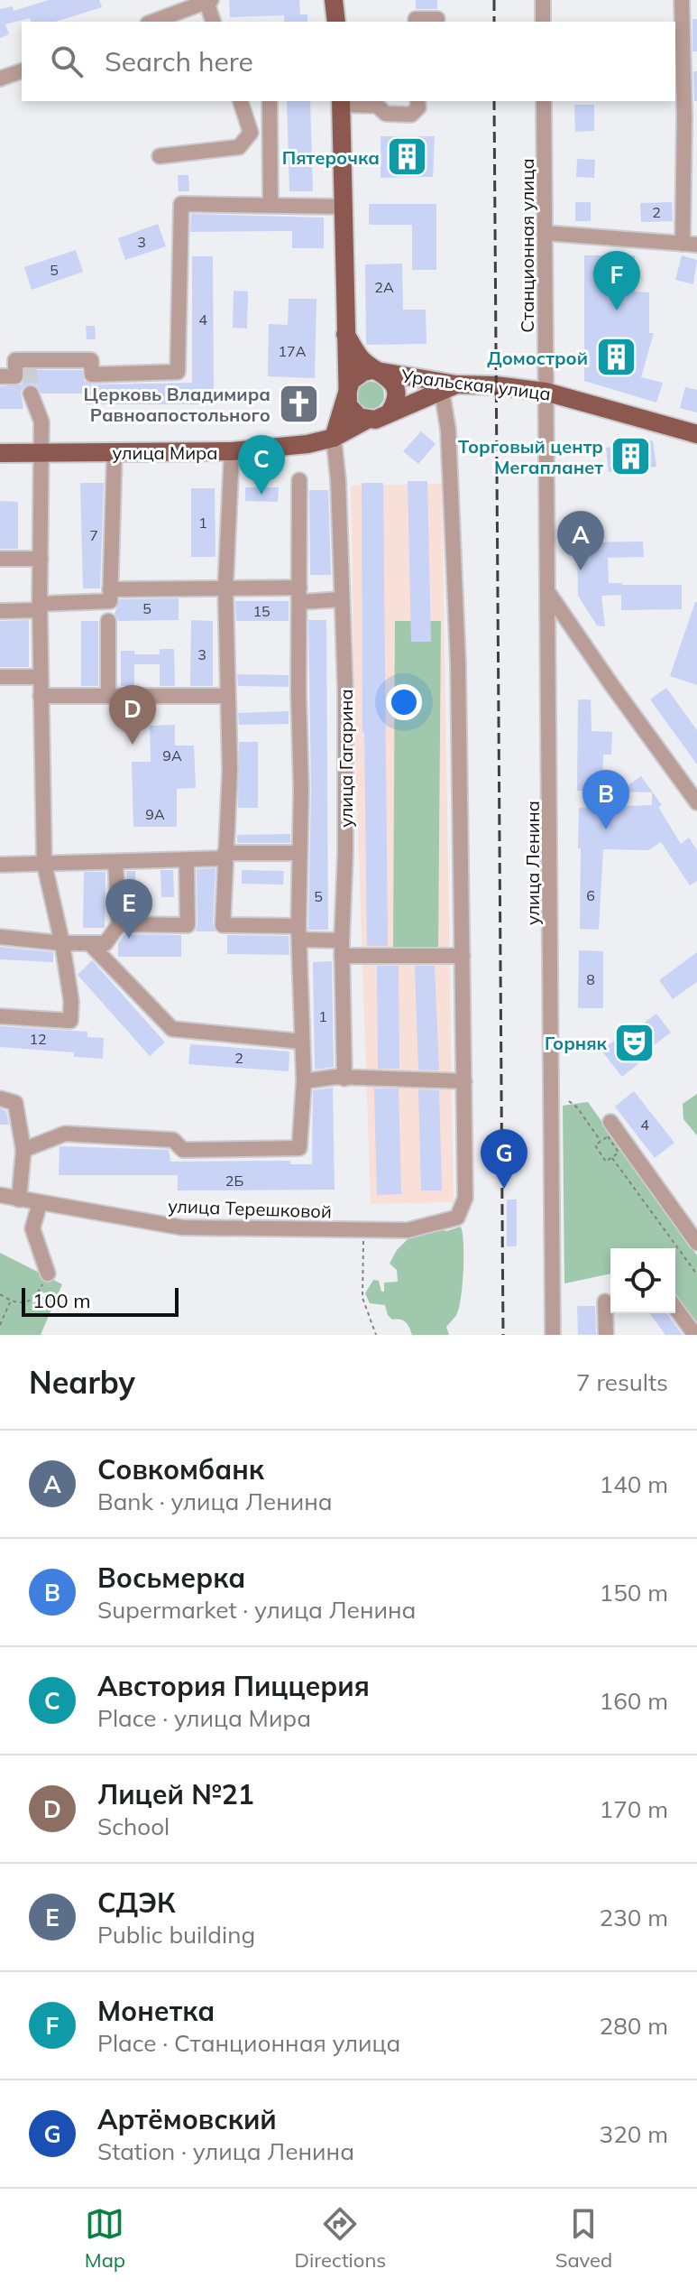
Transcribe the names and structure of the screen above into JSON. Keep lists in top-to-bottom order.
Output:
{
  "streets": {
    "main road": ["Уральская улица", "улица Мира"],
    "street": [
      "Станционная улица",
      "улица Гагарина",
      "улица Ленина",
      "улица Терешковой"
    ]
  },
  "crossings": [
    ["Станционная улица", "Уральская улица"],
    ["Станционная улица", "улица Ленина"],
    ["Уральская улица", "улица Мира"],
    ["Уральская улица", "улица Ленина"],
    ["улица Мира", "улица Гагарина"]
  ],
  "places": {
    "building": ["Пятерочка", "Домострой", "Торговый центр Мегапланет"],
    "church": ["Церковь Владимира Равноапостольного"],
    "theatre": ["Горняк"]
  },
  "house_numbers": [
    "2",
    "3",
    "5",
    "2А",
    "4",
    "17А",
    "1",
    "7",
    "5",
    "15",
    "3",
    "9А",
    "9А",
    "6",
    "5",
    "8",
    "1",
    "12",
    "2",
    "4",
    "2Б"
  ],
  "scale_bar": "100 m",
  "page": {
    "search": "Search here",
    "pins": [
      "F",
      "C",
      "A",
      "D",
      "B",
      "E",
      "G"
    ],
    "scale": "100 m",
    "heading": ["Nearby", "7 results"],
    "list": [
      {
        "mark": "A",
        "name": "Совкомбанк",
        "note": "Bank · улица Ленина",
        "value": "140 m"
      },
      {
        "mark": "B",
        "name": "Восьмерка",
        "note": "Supermarket · улица Ленина",
        "value": "150 m"
      },
      {
        "mark": "C",
        "name": "Австория Пиццерия",
        "note": "Place · улица Мира",
        "value": "160 m"
      },
      {
        "mark": "D",
        "name": "Лицей №21",
        "note": "School",
        "value": "170 m"
      },
      {
        "mark": "E",
        "name": "СДЭК",
        "note": "Public building",
        "value": "230 m"
      },
      {
        "mark": "F",
        "name": "Монетка",
        "note": "Place · Станционная улица",
        "value": "280 m"
      },
      {
        "mark": "G",
        "name": "Артёмовский",
        "note": "Station · улица Ленина",
        "value": "320 m"
      }
    ],
    "nav": ["Map", "Directions", "Saved"]
  }
}
